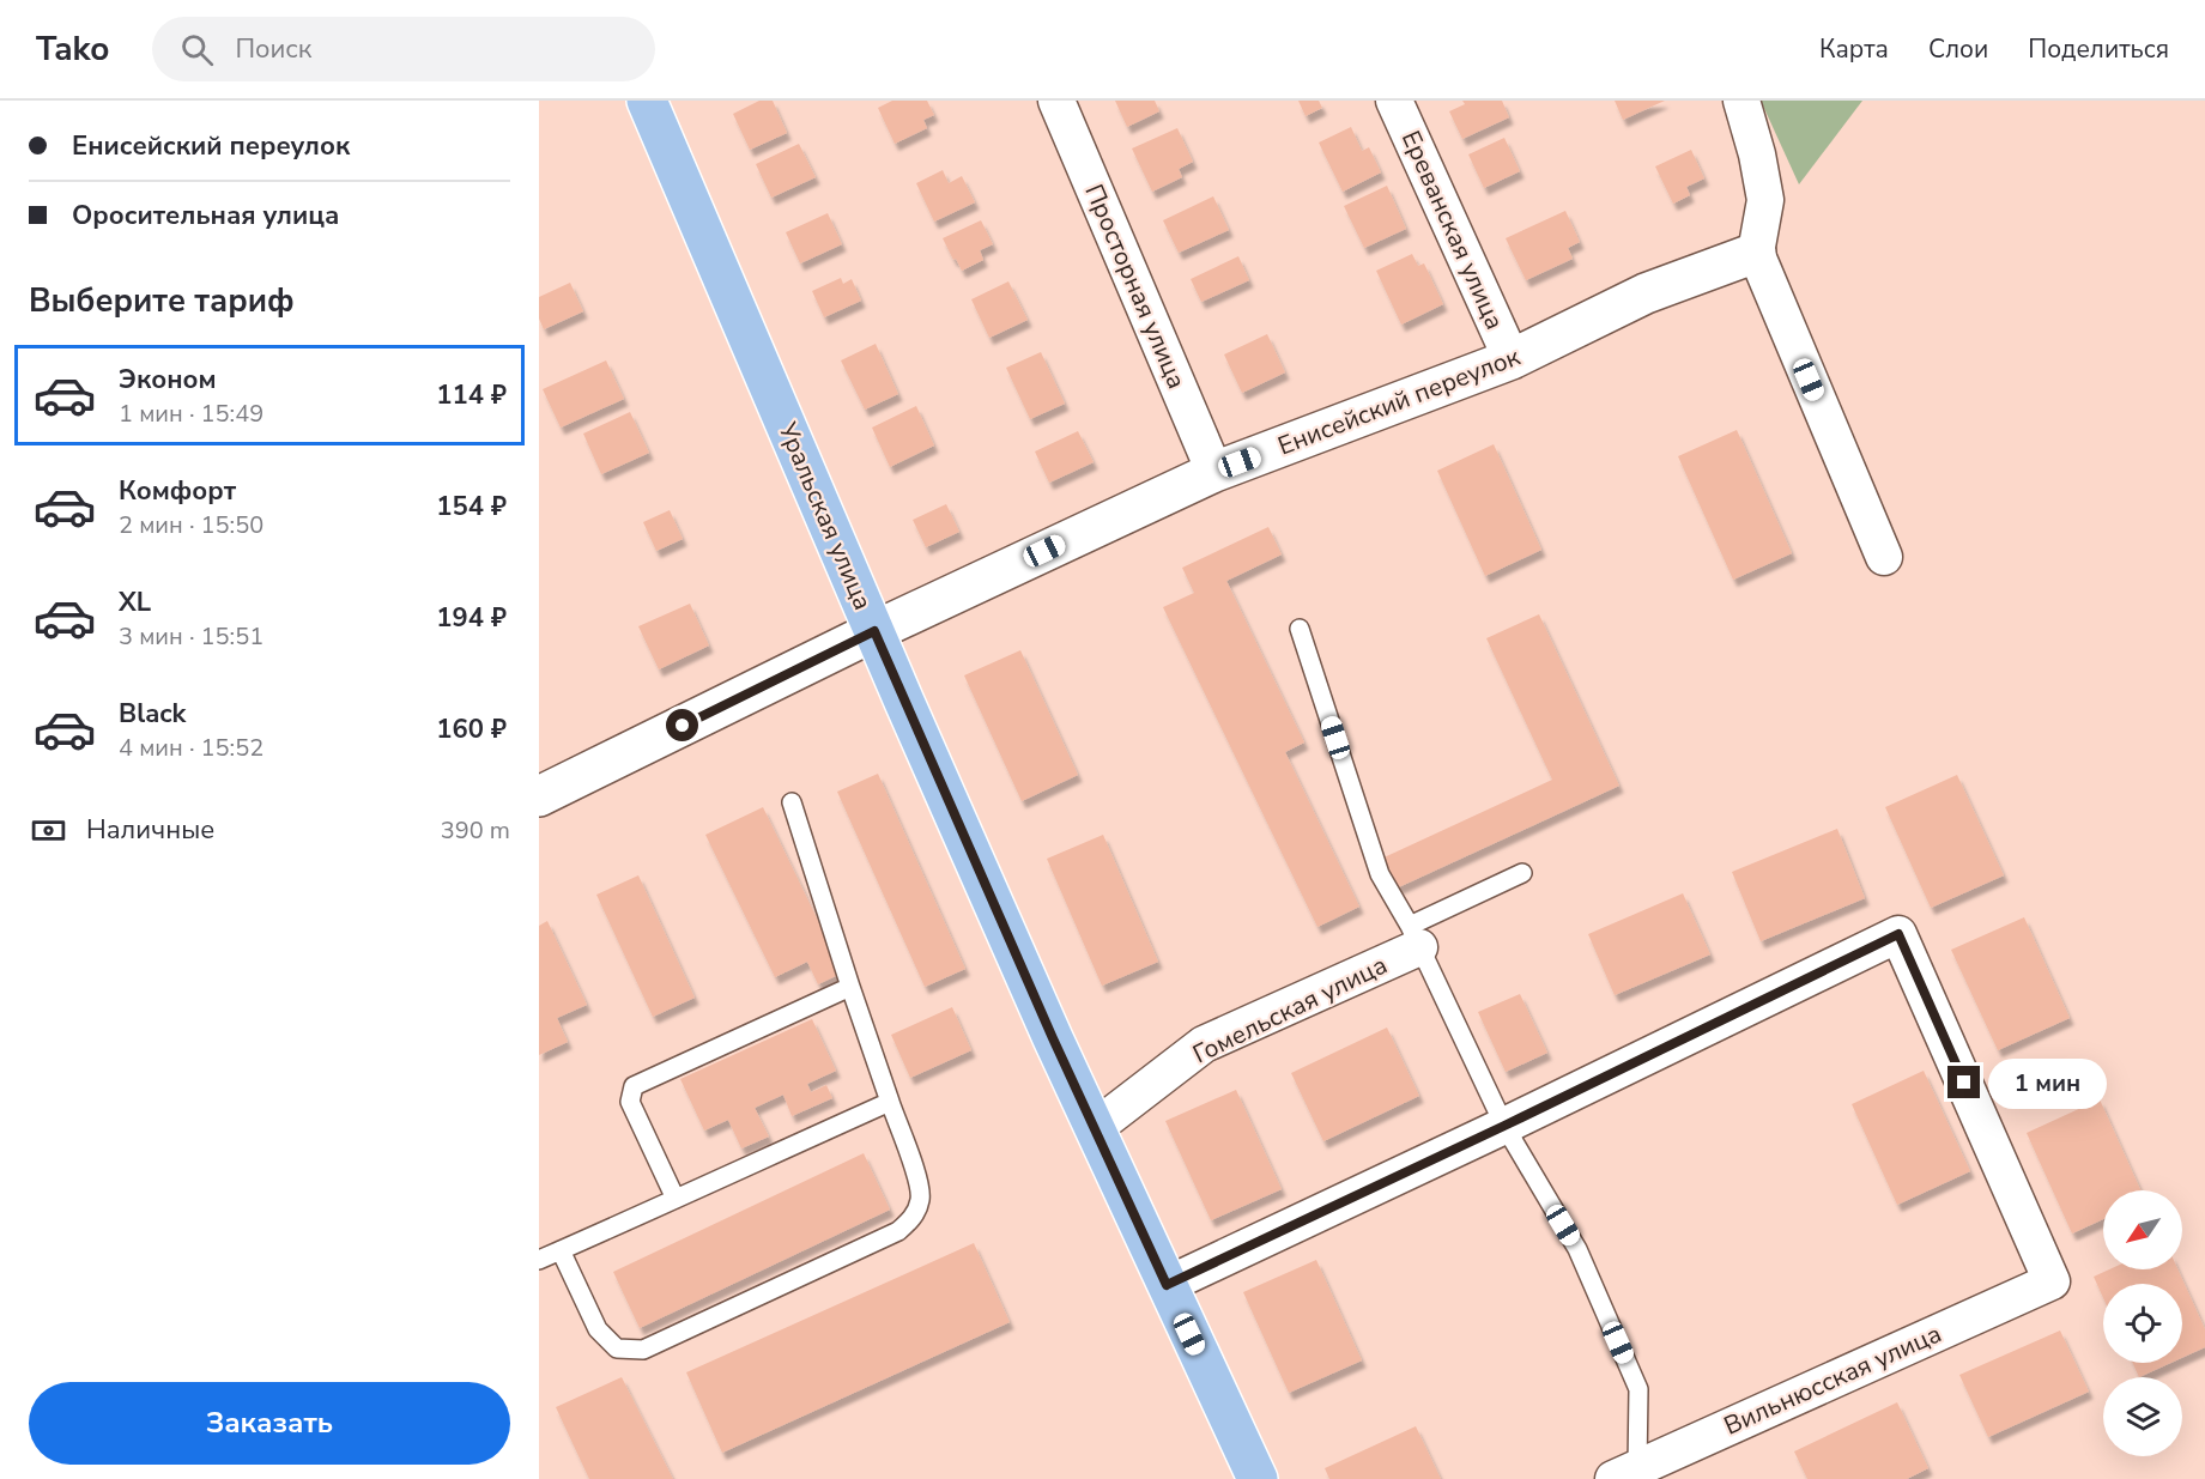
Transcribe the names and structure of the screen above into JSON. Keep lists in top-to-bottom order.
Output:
{
  "streets": {
    "main road": ["Уральская улица"],
    "street": [
      "Ереванская улица",
      "Просторная улица",
      "Енисейский переулок",
      "Гомельская улица",
      "Вильнюсская улица"
    ]
  },
  "crossings": [
    ["Ереванская улица", "Енисейский переулок"],
    ["Просторная улица", "Енисейский переулок"],
    ["Енисейский переулок", "Уральская улица"],
    ["Уральская улица", "Гомельская улица"]
  ],
  "north": "bottom left",
  "page": {
    "header": "Tako",
    "search": "Поиск",
    "nav": ["Карта", "Слои", "Поделиться"],
    "banner": ["Енисейский переулок", "Оросительная улица"],
    "heading": "Выберите тариф",
    "list": [
      {
        "name": "Эконом",
        "note": "1 мин · 15:49",
        "value": "114 ₽"
      },
      {
        "name": "Комфорт",
        "note": "2 мин · 15:50",
        "value": "154 ₽"
      },
      {
        "name": "XL",
        "note": "3 мин · 15:51",
        "value": "194 ₽"
      },
      {
        "name": "Black",
        "note": "4 мин · 15:52",
        "value": "160 ₽"
      }
    ],
    "pay": ["Наличные", "390 m"],
    "bubble": "1 мин",
    "buttons": "Заказать"
  }
}
